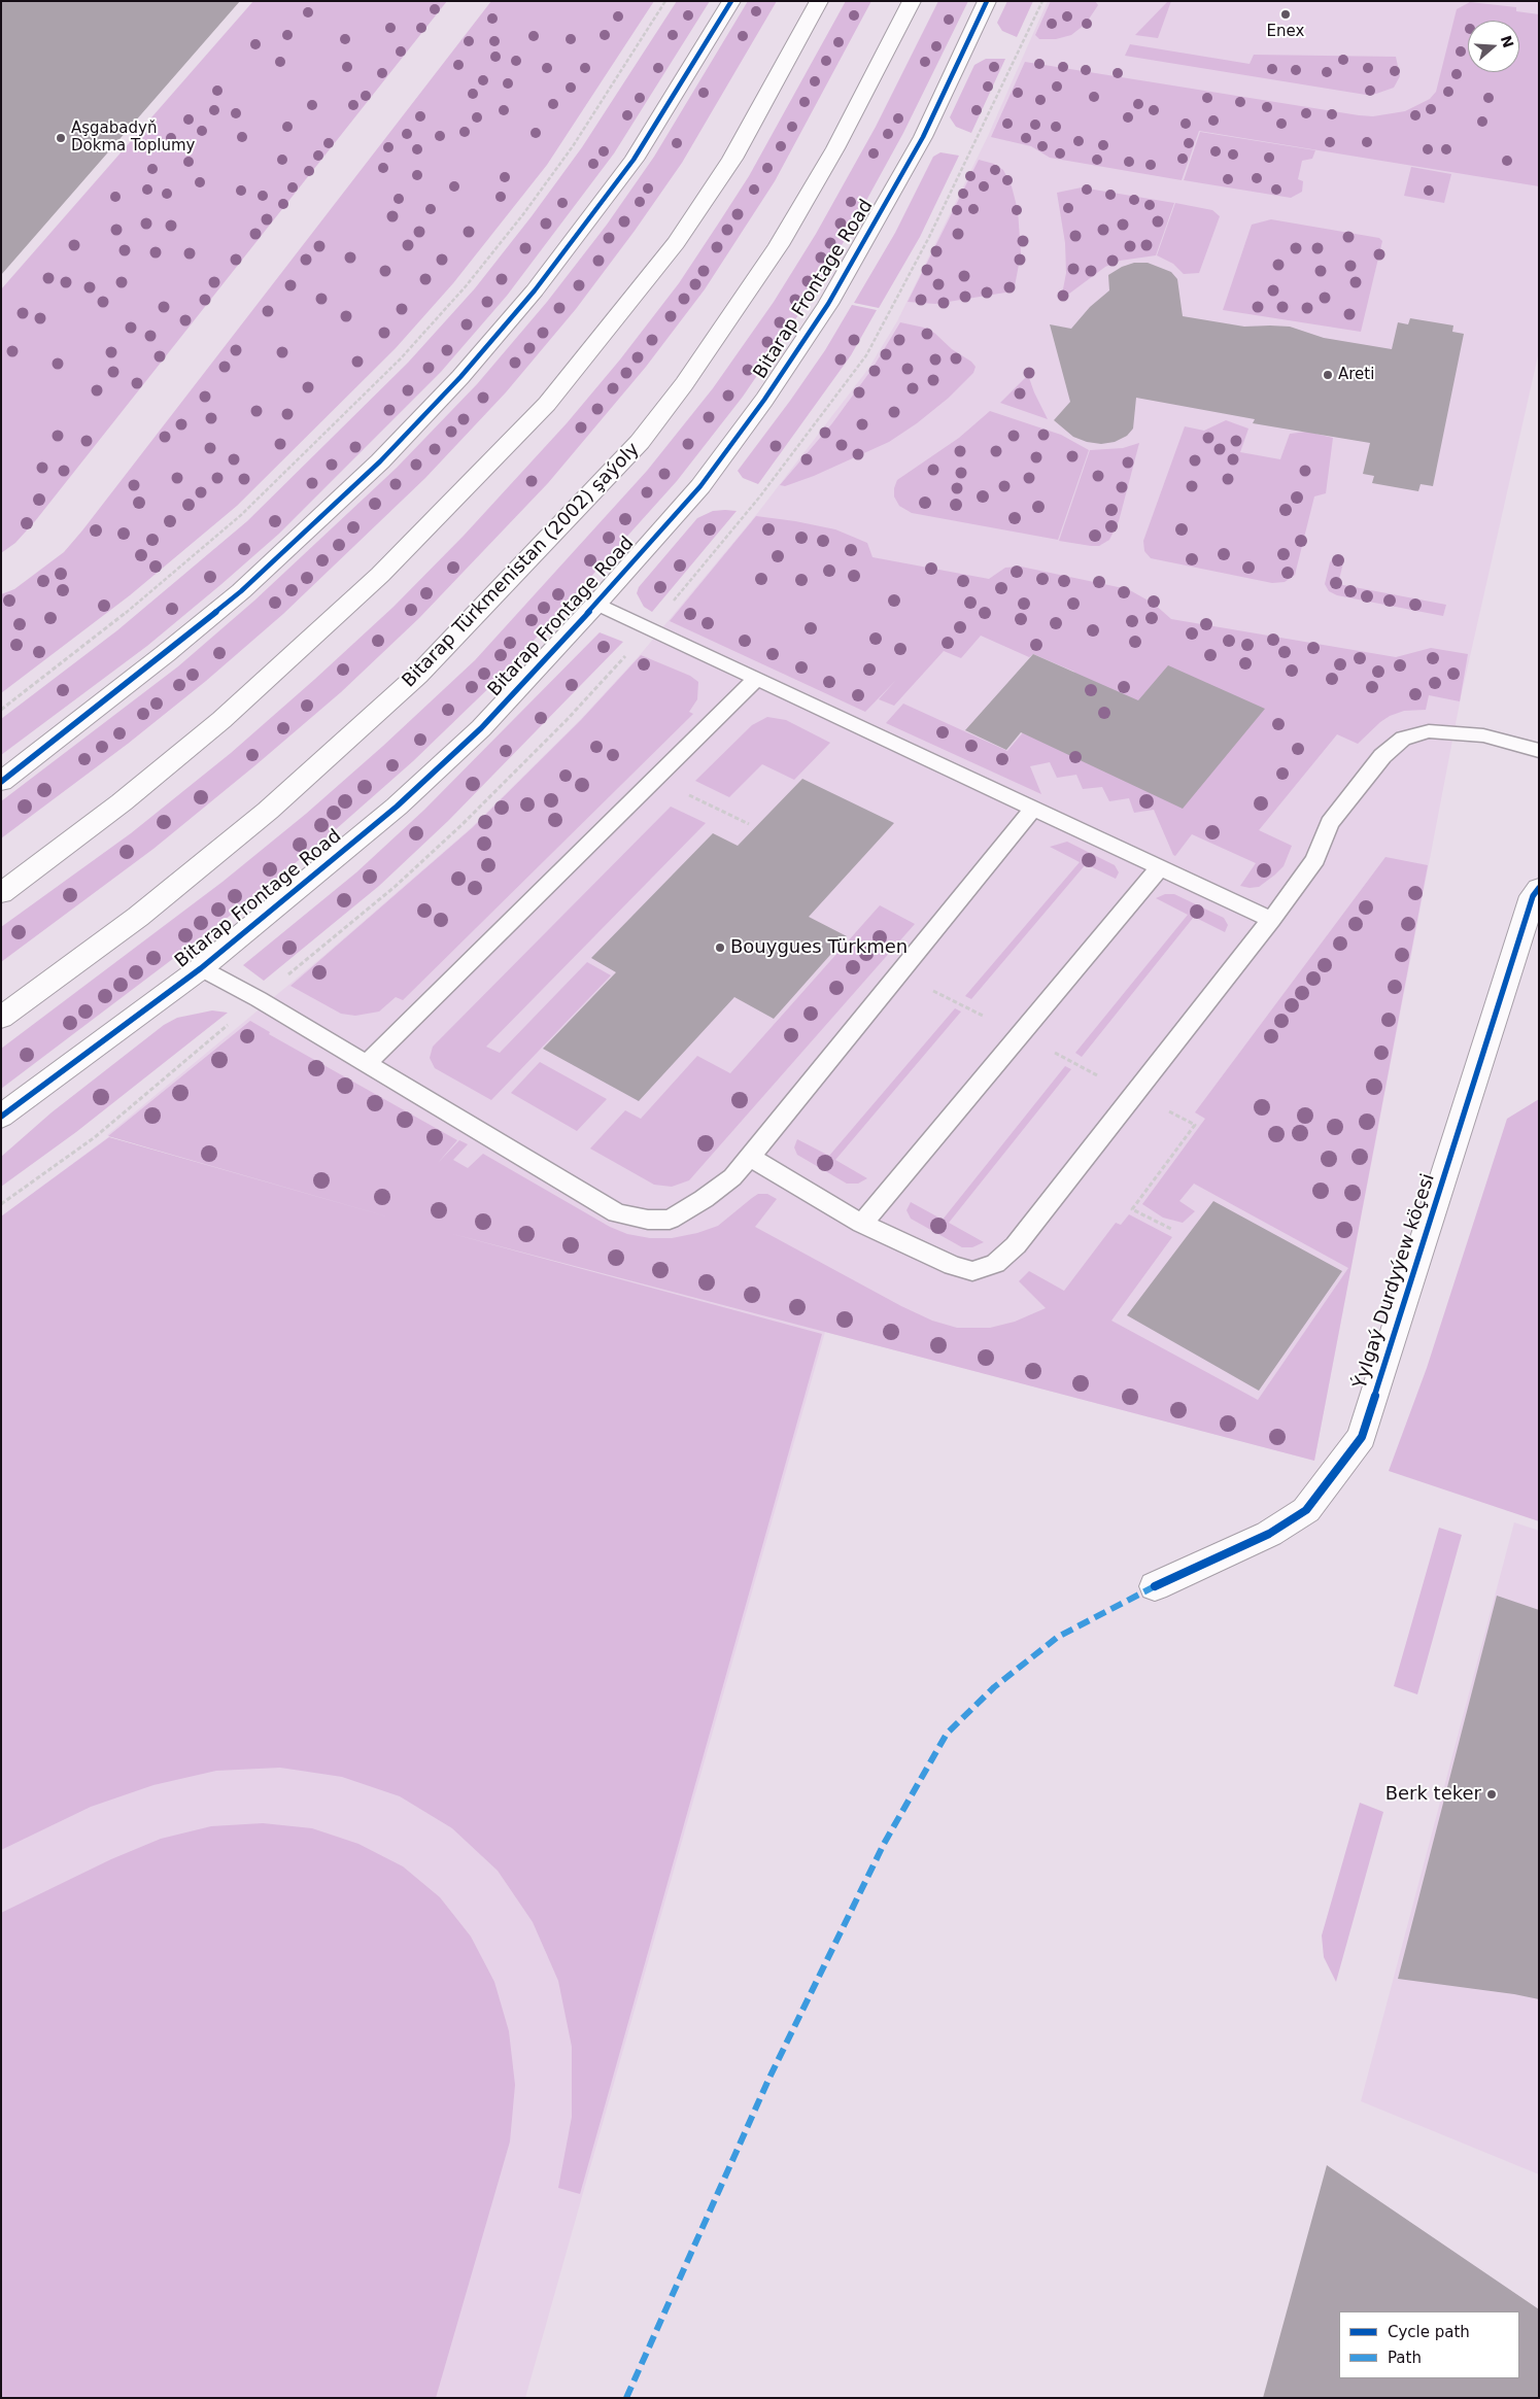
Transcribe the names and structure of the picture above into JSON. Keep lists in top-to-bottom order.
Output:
{
  "streets": {
    "street": ["Bitarap Frontage Road", "Bitarap Türkmenistan (2002) şaýoly", "Ýylgaý Durdyýew köçesi"]
  },
  "places": [
    "Enex",
    "Aşgabadyň Dokma Toplumy",
    "Areti",
    "Bouygues Türkmen",
    "Berk teker"
  ],
  "legend": ["Cycle path", "Path"],
  "north": "right"
}
